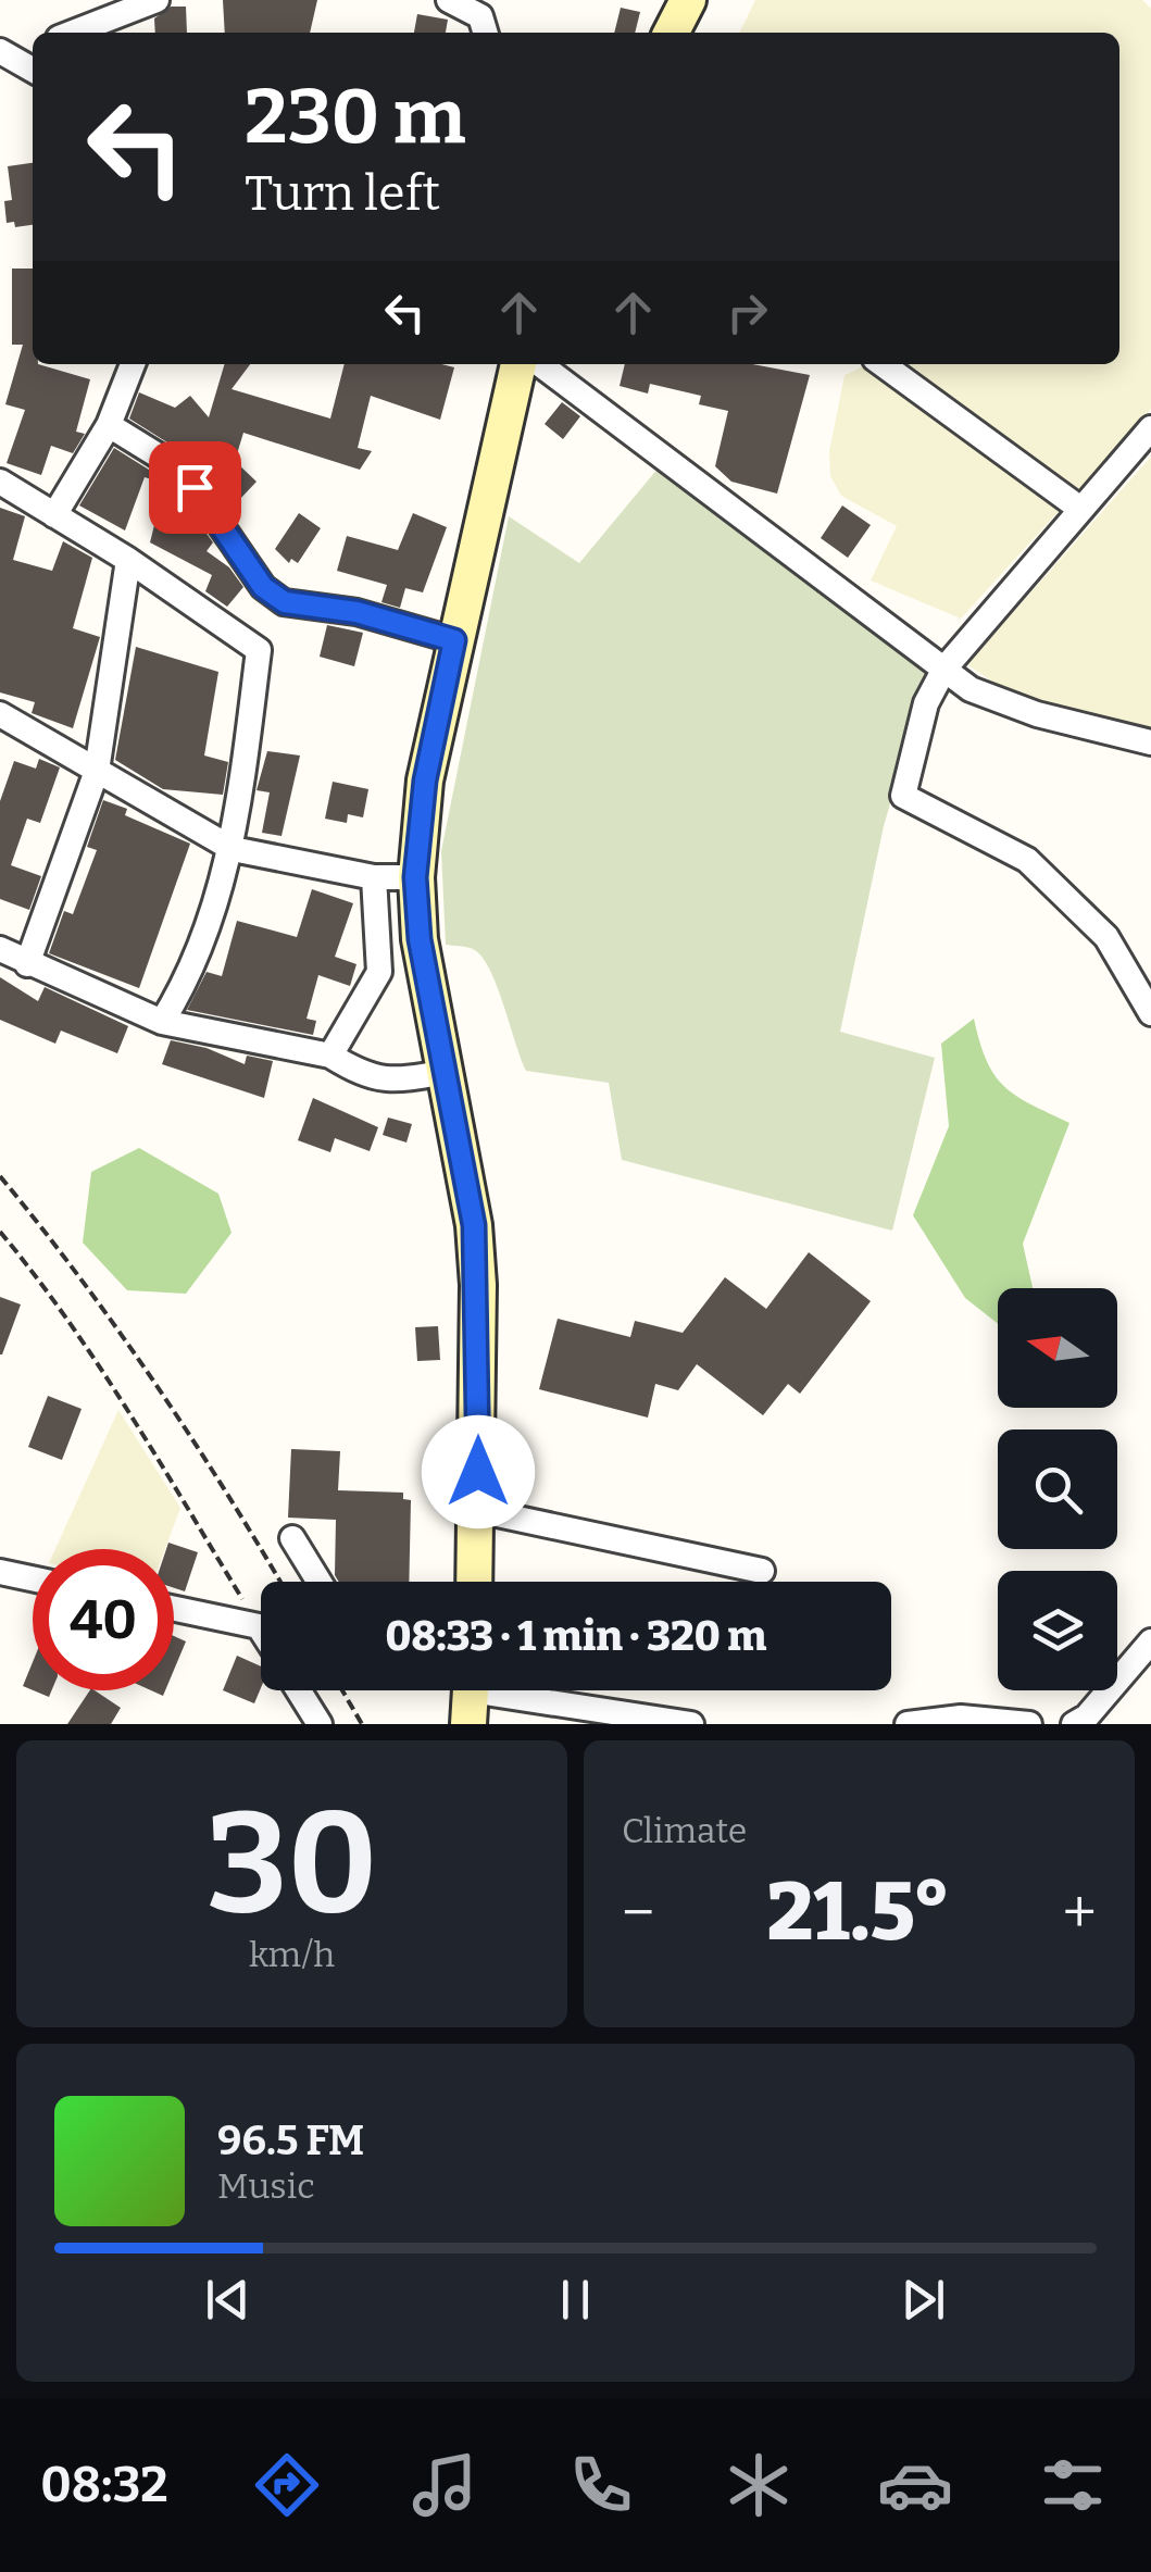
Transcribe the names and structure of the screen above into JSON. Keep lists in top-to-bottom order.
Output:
{
  "north": "left",
  "page": {
    "turn": ["230 m", "Turn left"],
    "limit": "40",
    "trip": "08:33 · 1 min · 320 m",
    "tile": [
      ["30", "km/h"],
      "Climate"
    ],
    "heat": ["−", "21.5°", "+"],
    "song": ["96.5 FM", "Music"],
    "tabs": "08:32"
  }
}
